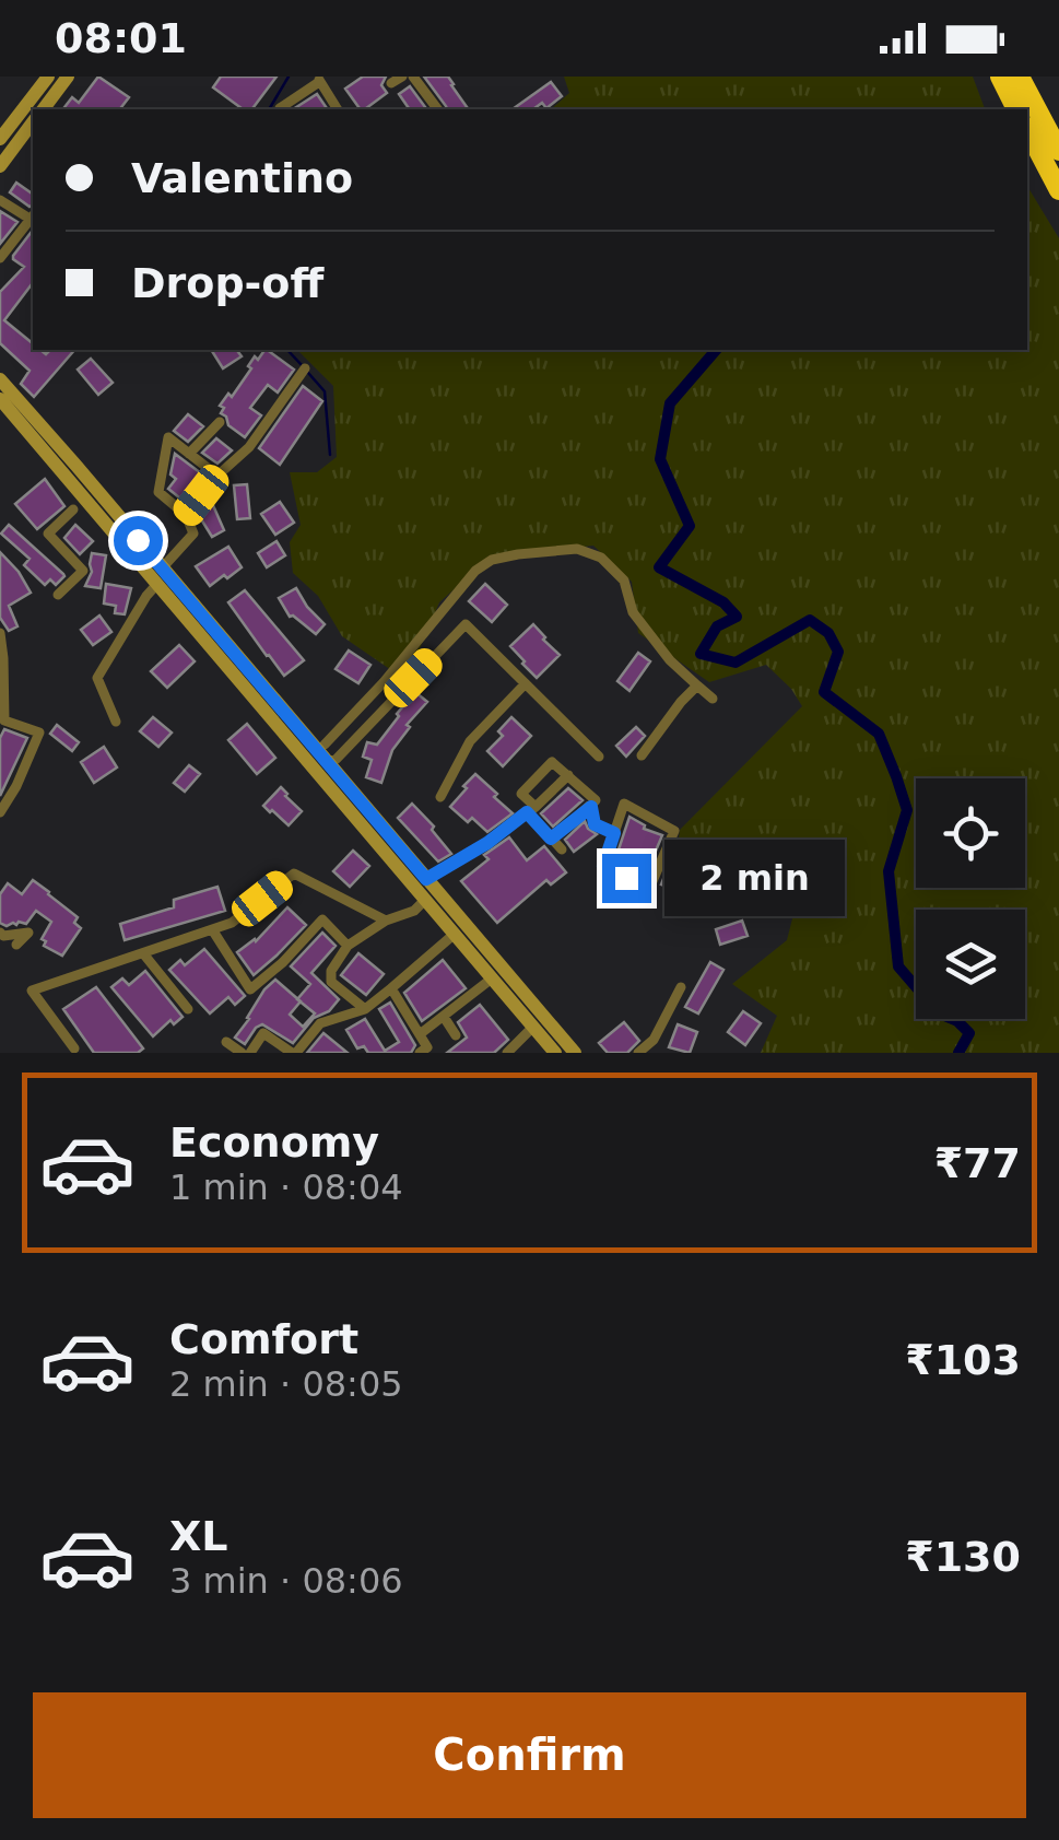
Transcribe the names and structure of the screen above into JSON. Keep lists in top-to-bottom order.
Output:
{
  "page": {
    "status": "08:01",
    "banner": ["Valentino", "Drop-off"],
    "bubble": "2 min",
    "list": [
      {
        "name": "Economy",
        "note": "1 min · 08:04",
        "value": "₹77"
      },
      {
        "name": "Comfort",
        "note": "2 min · 08:05",
        "value": "₹103"
      },
      {
        "name": "XL",
        "note": "3 min · 08:06",
        "value": "₹130"
      }
    ],
    "buttons": "Confirm"
  }
}
